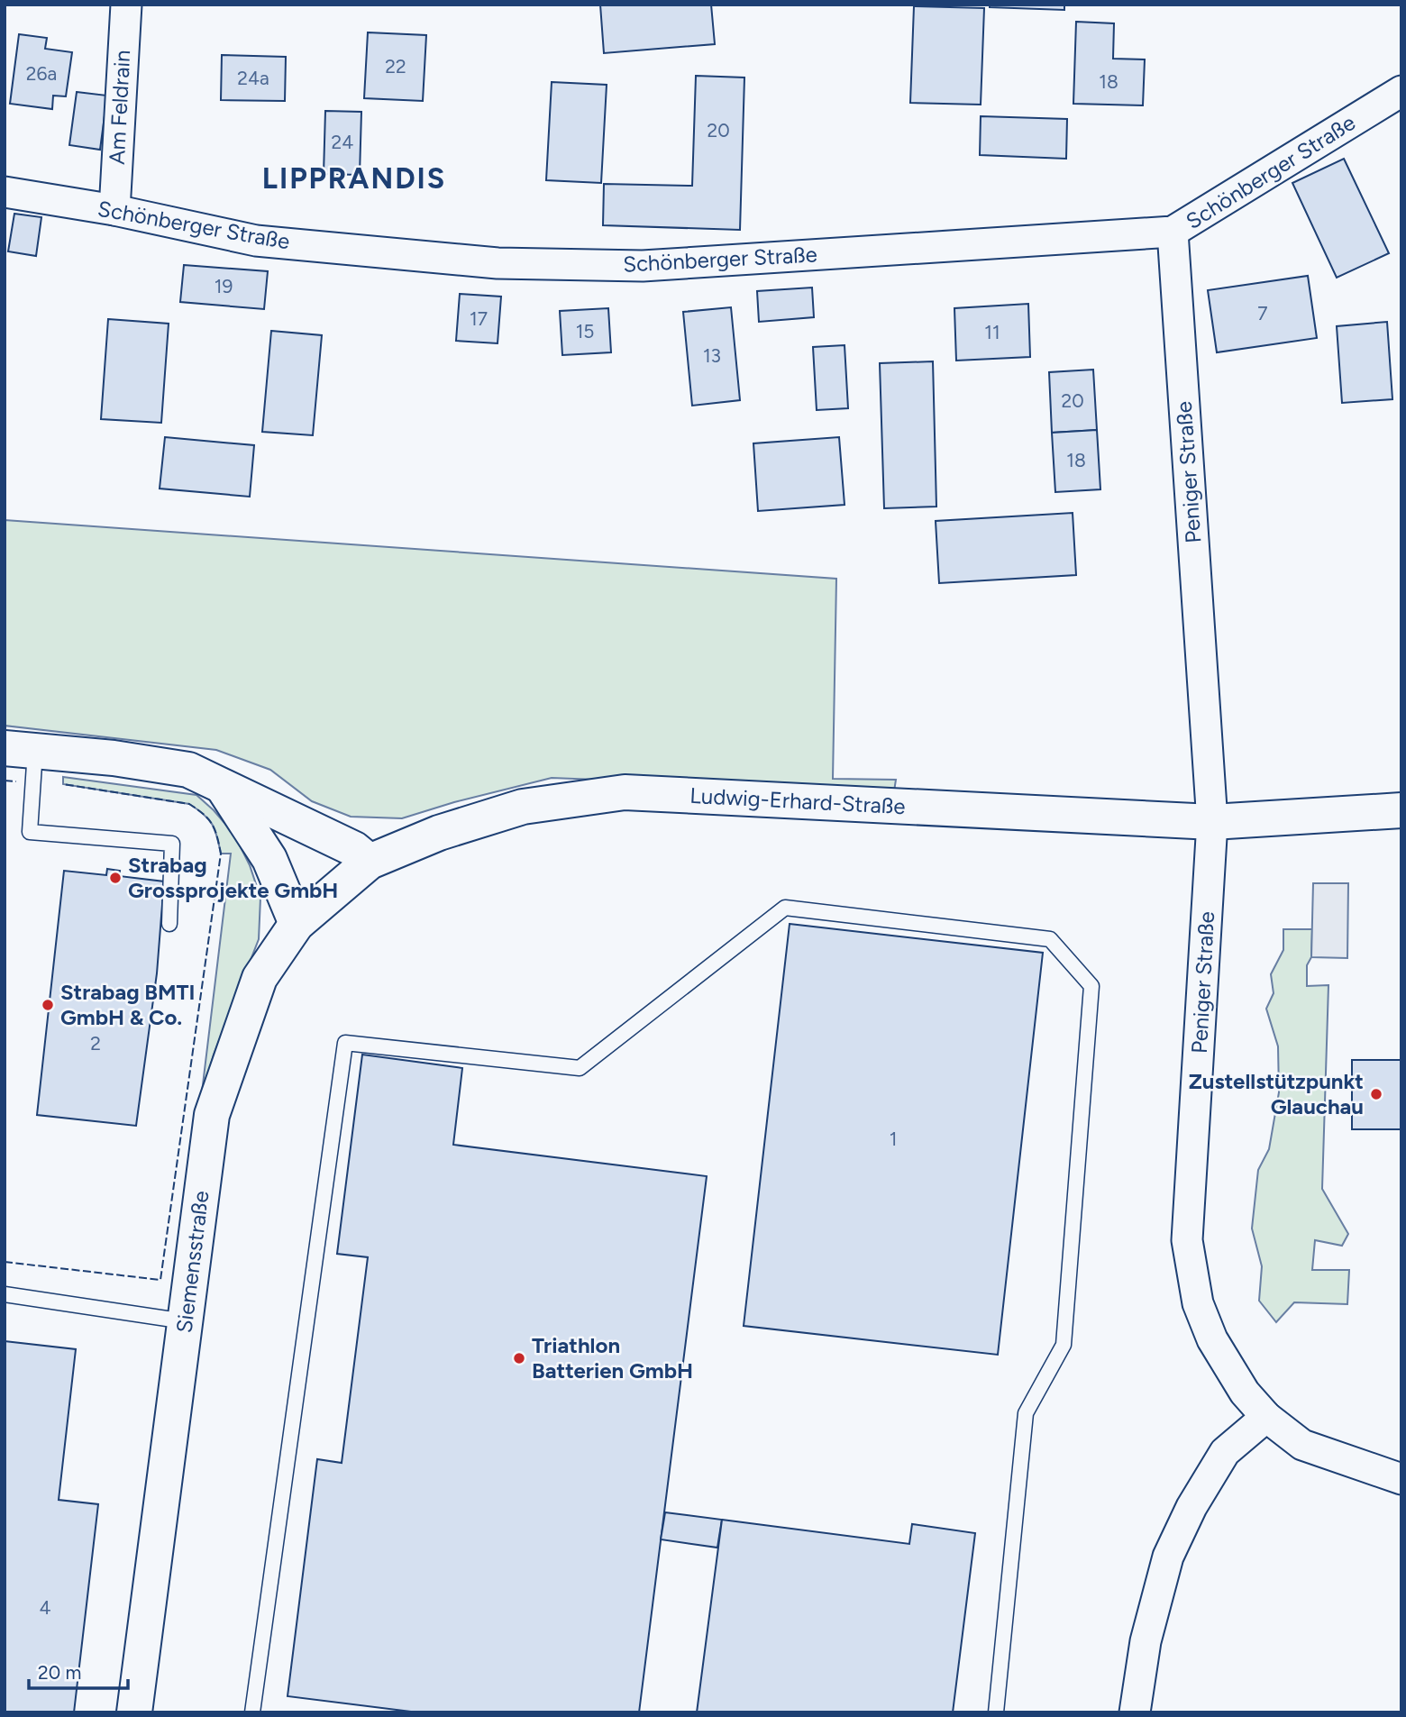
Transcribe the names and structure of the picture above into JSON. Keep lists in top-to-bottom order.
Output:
{
  "streets": {
    "street": [
      "Am Feldrain",
      "Schönberger Straße",
      "Peniger Straße",
      "Ludwig-Erhard-Straße",
      "Siemensstraße"
    ]
  },
  "crossings": [
    ["Am Feldrain", "Schönberger Straße"],
    ["Schönberger Straße", "Peniger Straße"],
    ["Peniger Straße", "Ludwig-Erhard-Straße"],
    ["Ludwig-Erhard-Straße", "Siemensstraße"]
  ],
  "districts": ["LIPPRANDIS"],
  "places": [
    "Strabag Grossprojekte GmbH",
    "Strabag BMTI GmbH & Co.",
    "Zustellstützpunkt Glauchau",
    "Triathlon Batterien GmbH"
  ],
  "house_numbers": [
    "22",
    "26a",
    "24a",
    "18",
    "20",
    "24",
    "19",
    "7",
    "17",
    "15",
    "11",
    "13",
    "20",
    "18",
    "2",
    "1",
    "4"
  ],
  "scale_bar": "20 m"
}
